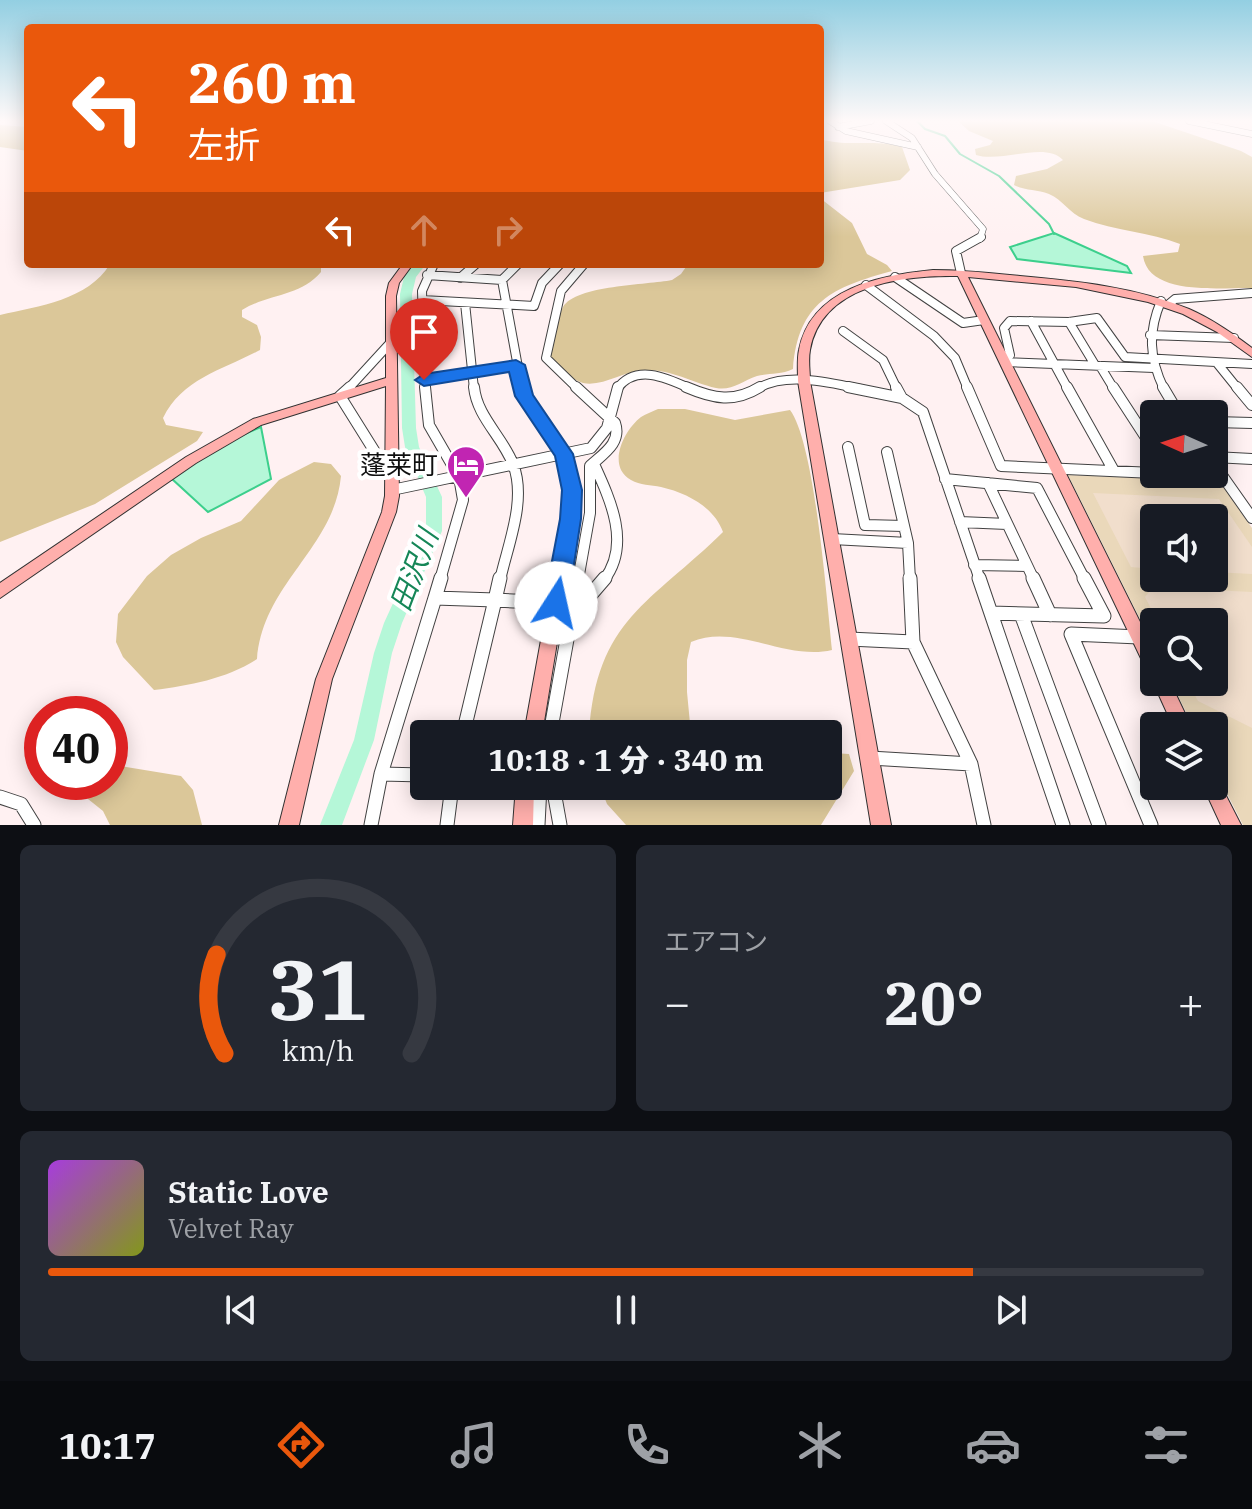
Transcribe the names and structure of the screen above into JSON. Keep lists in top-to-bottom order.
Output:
{
  "water": ["田沢川"],
  "places": {
    "hotel": ["蓬莱町"]
  },
  "north": "left",
  "page": {
    "turn": ["260 m", "左折"],
    "limit": "40",
    "trip": "10:18 · 1 分 · 340 m",
    "tile": "エアコン",
    "heat": ["−", "20°", "+"],
    "song": ["Static Love", "Velvet Ray"],
    "tabs": "10:17",
    "gauge": ["31", "km/h"]
  }
}
